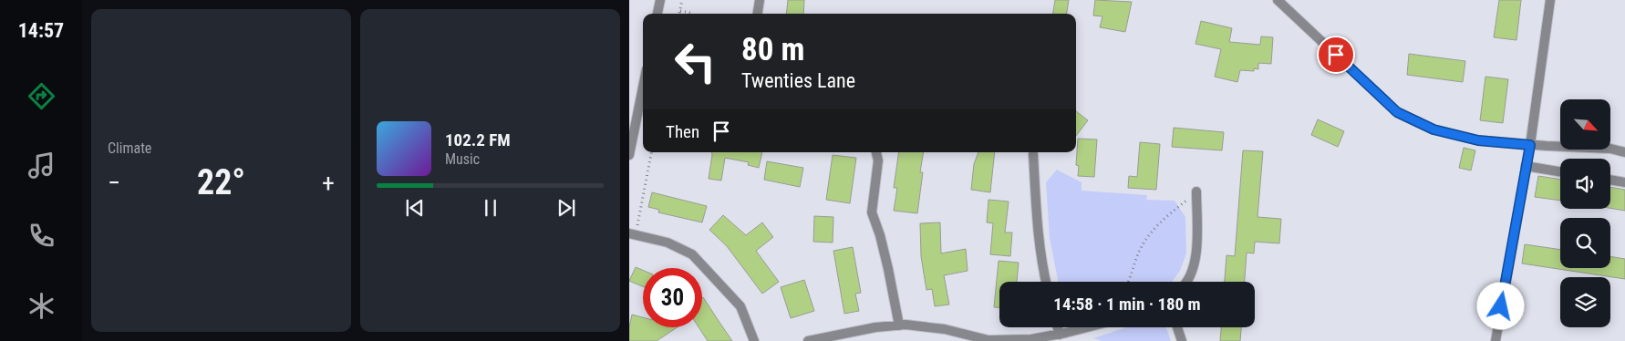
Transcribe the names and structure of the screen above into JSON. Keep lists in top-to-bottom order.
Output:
{
  "north": "bottom right",
  "page": {
    "tabs": "14:57",
    "tile": "Climate",
    "turn": ["80 m", "Twenties Lane"],
    "then": "Then",
    "song": ["102.2 FM", "Music"],
    "heat": ["−", "22°", "+"],
    "limit": "30",
    "trip": "14:58 · 1 min · 180 m"
  }
}
